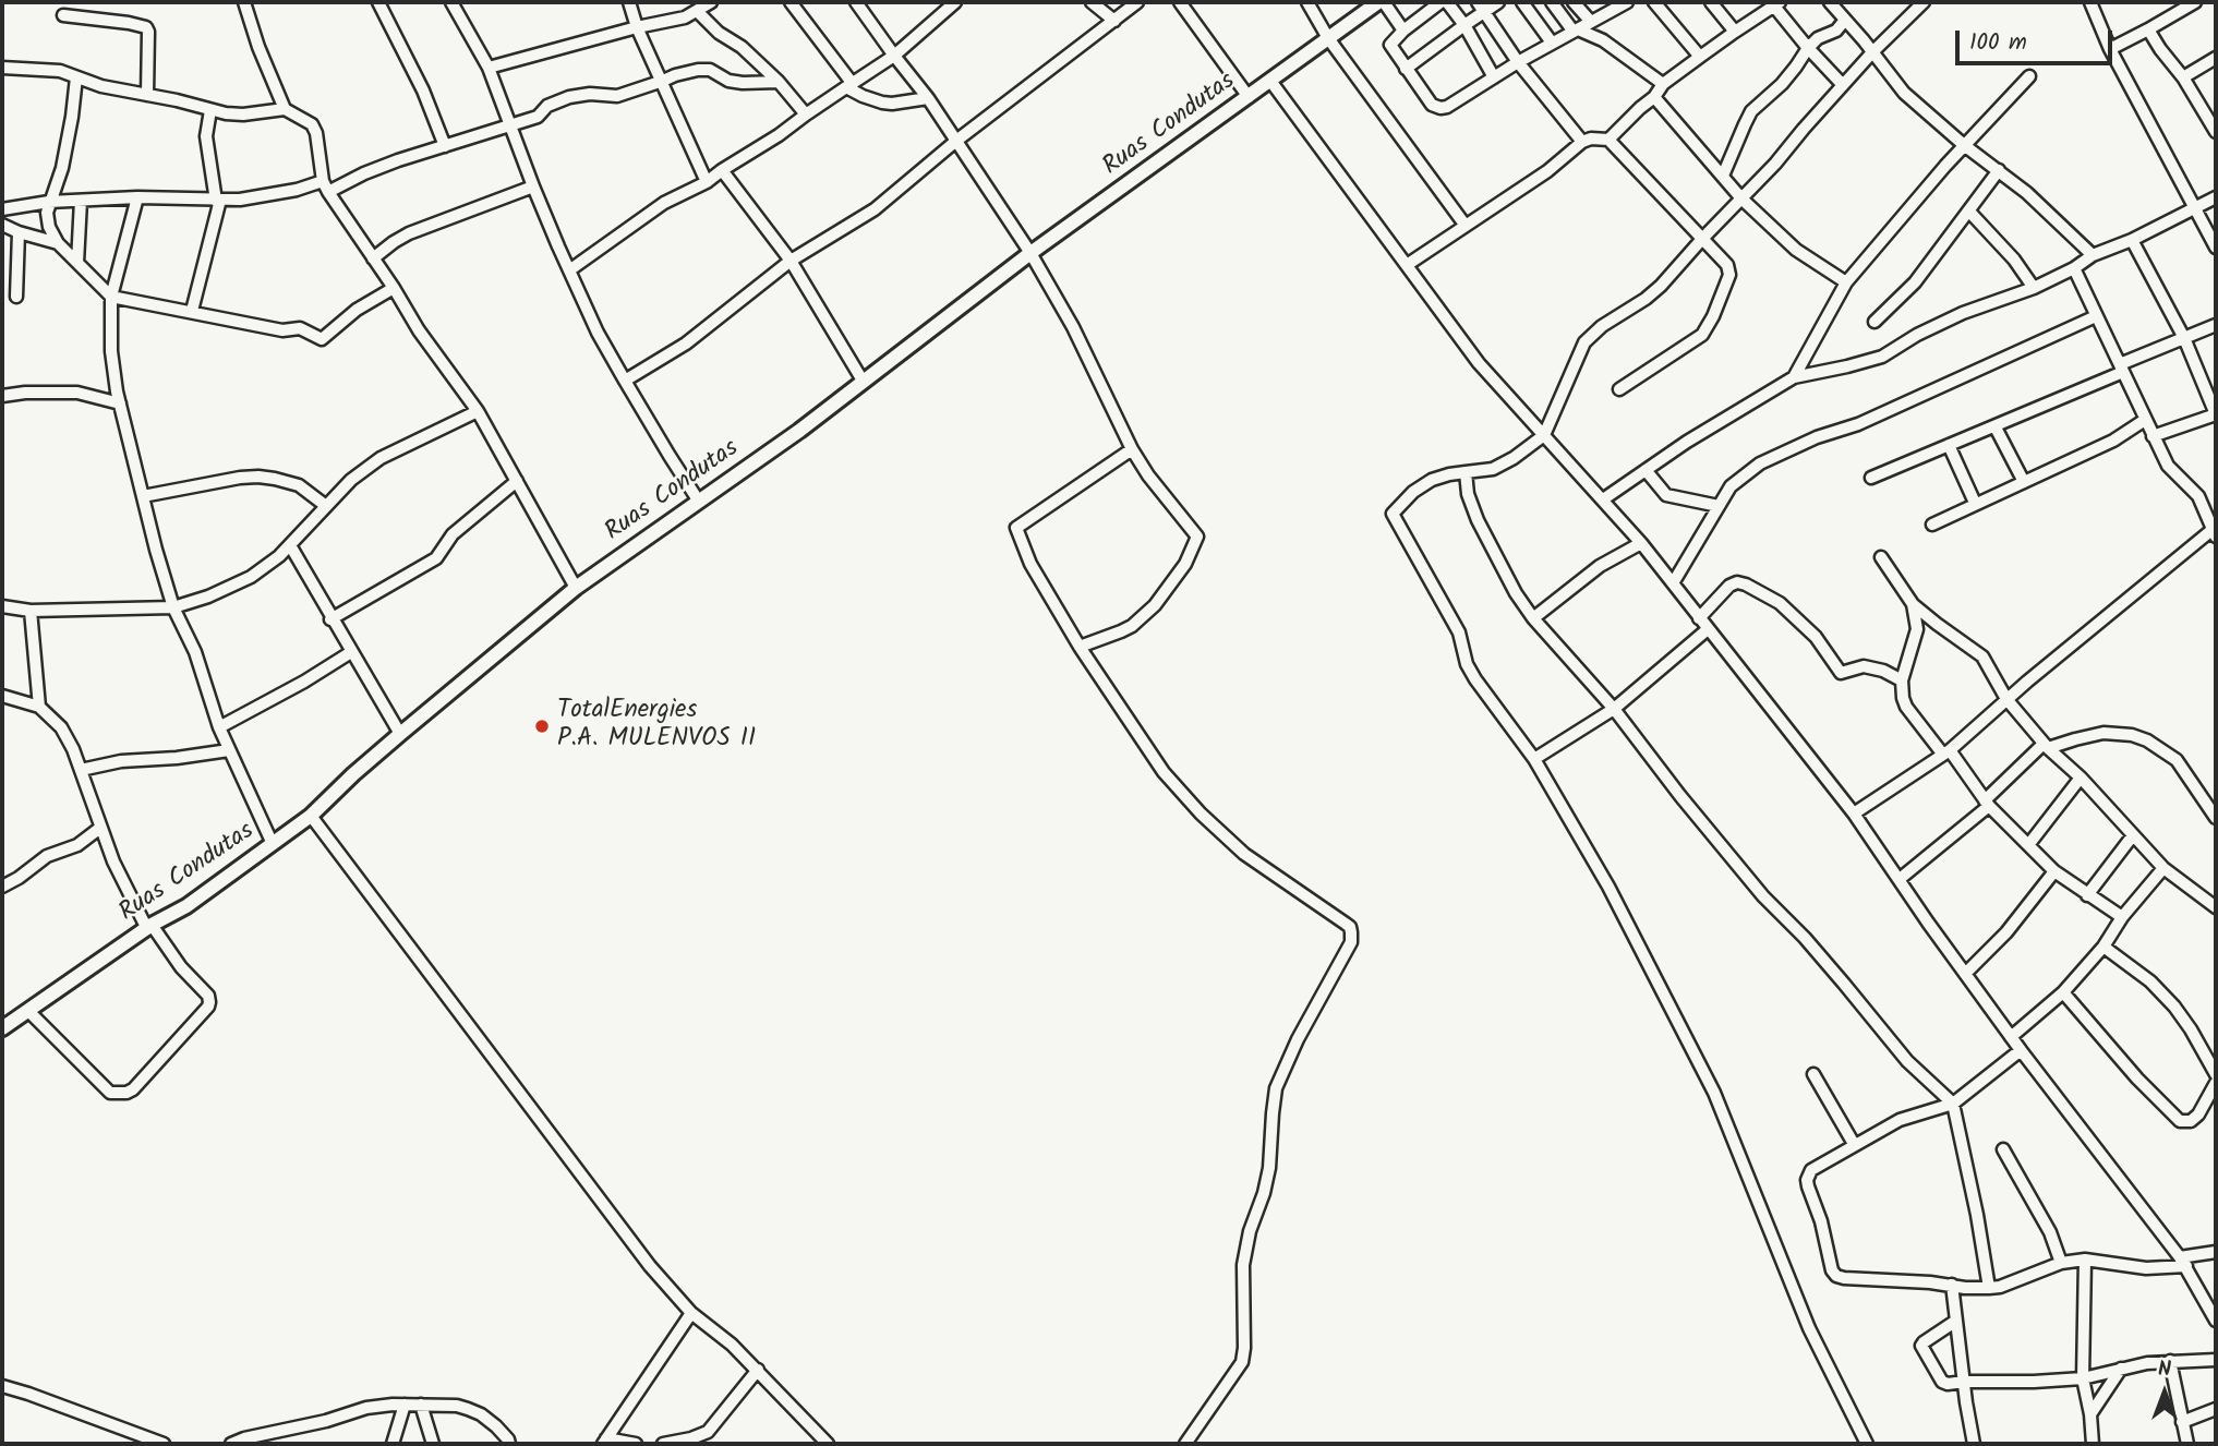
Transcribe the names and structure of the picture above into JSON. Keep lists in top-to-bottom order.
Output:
{
  "streets": {
    "street": ["Ruas Condutas"]
  },
  "places": ["TotalEnergies P.A. MULENVOS II"],
  "scale_bar": "100 m",
  "north": "top"
}
